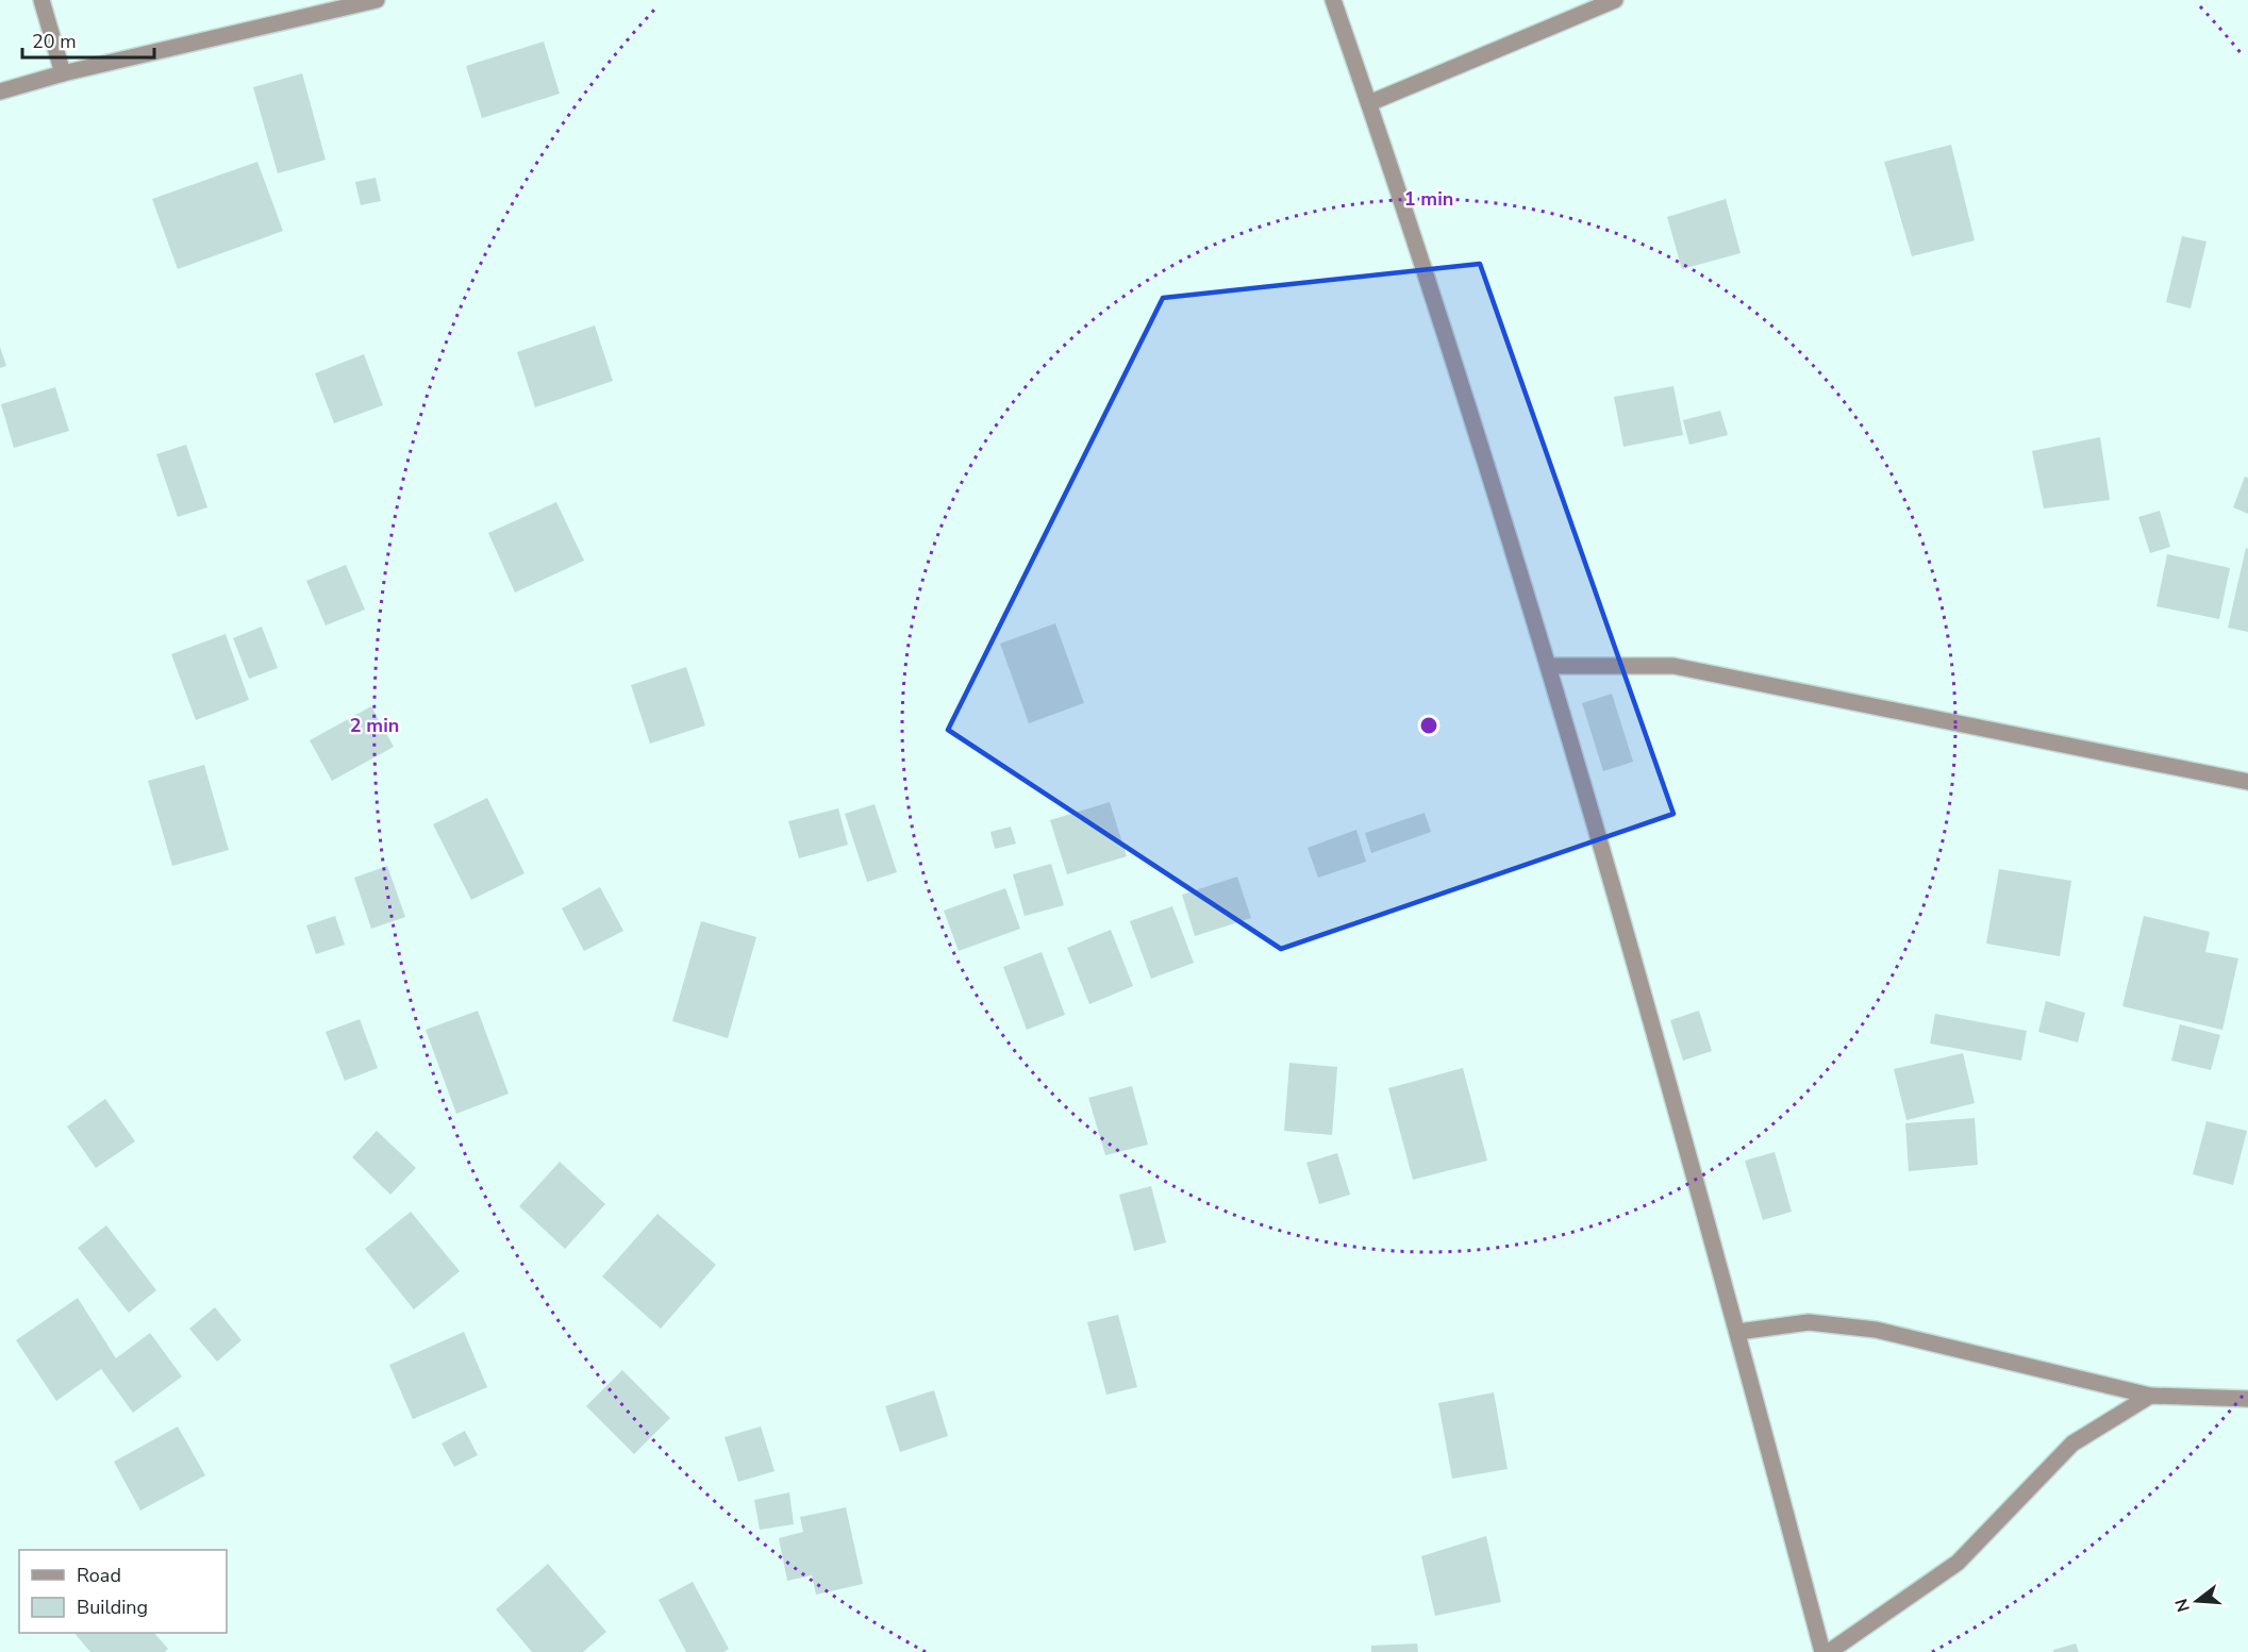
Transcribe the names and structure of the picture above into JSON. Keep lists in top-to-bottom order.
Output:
{
  "legend": ["Road", "Building"],
  "scale_bar": "20 m",
  "north": "left",
  "rings": ["1 min", "2 min"]
}
